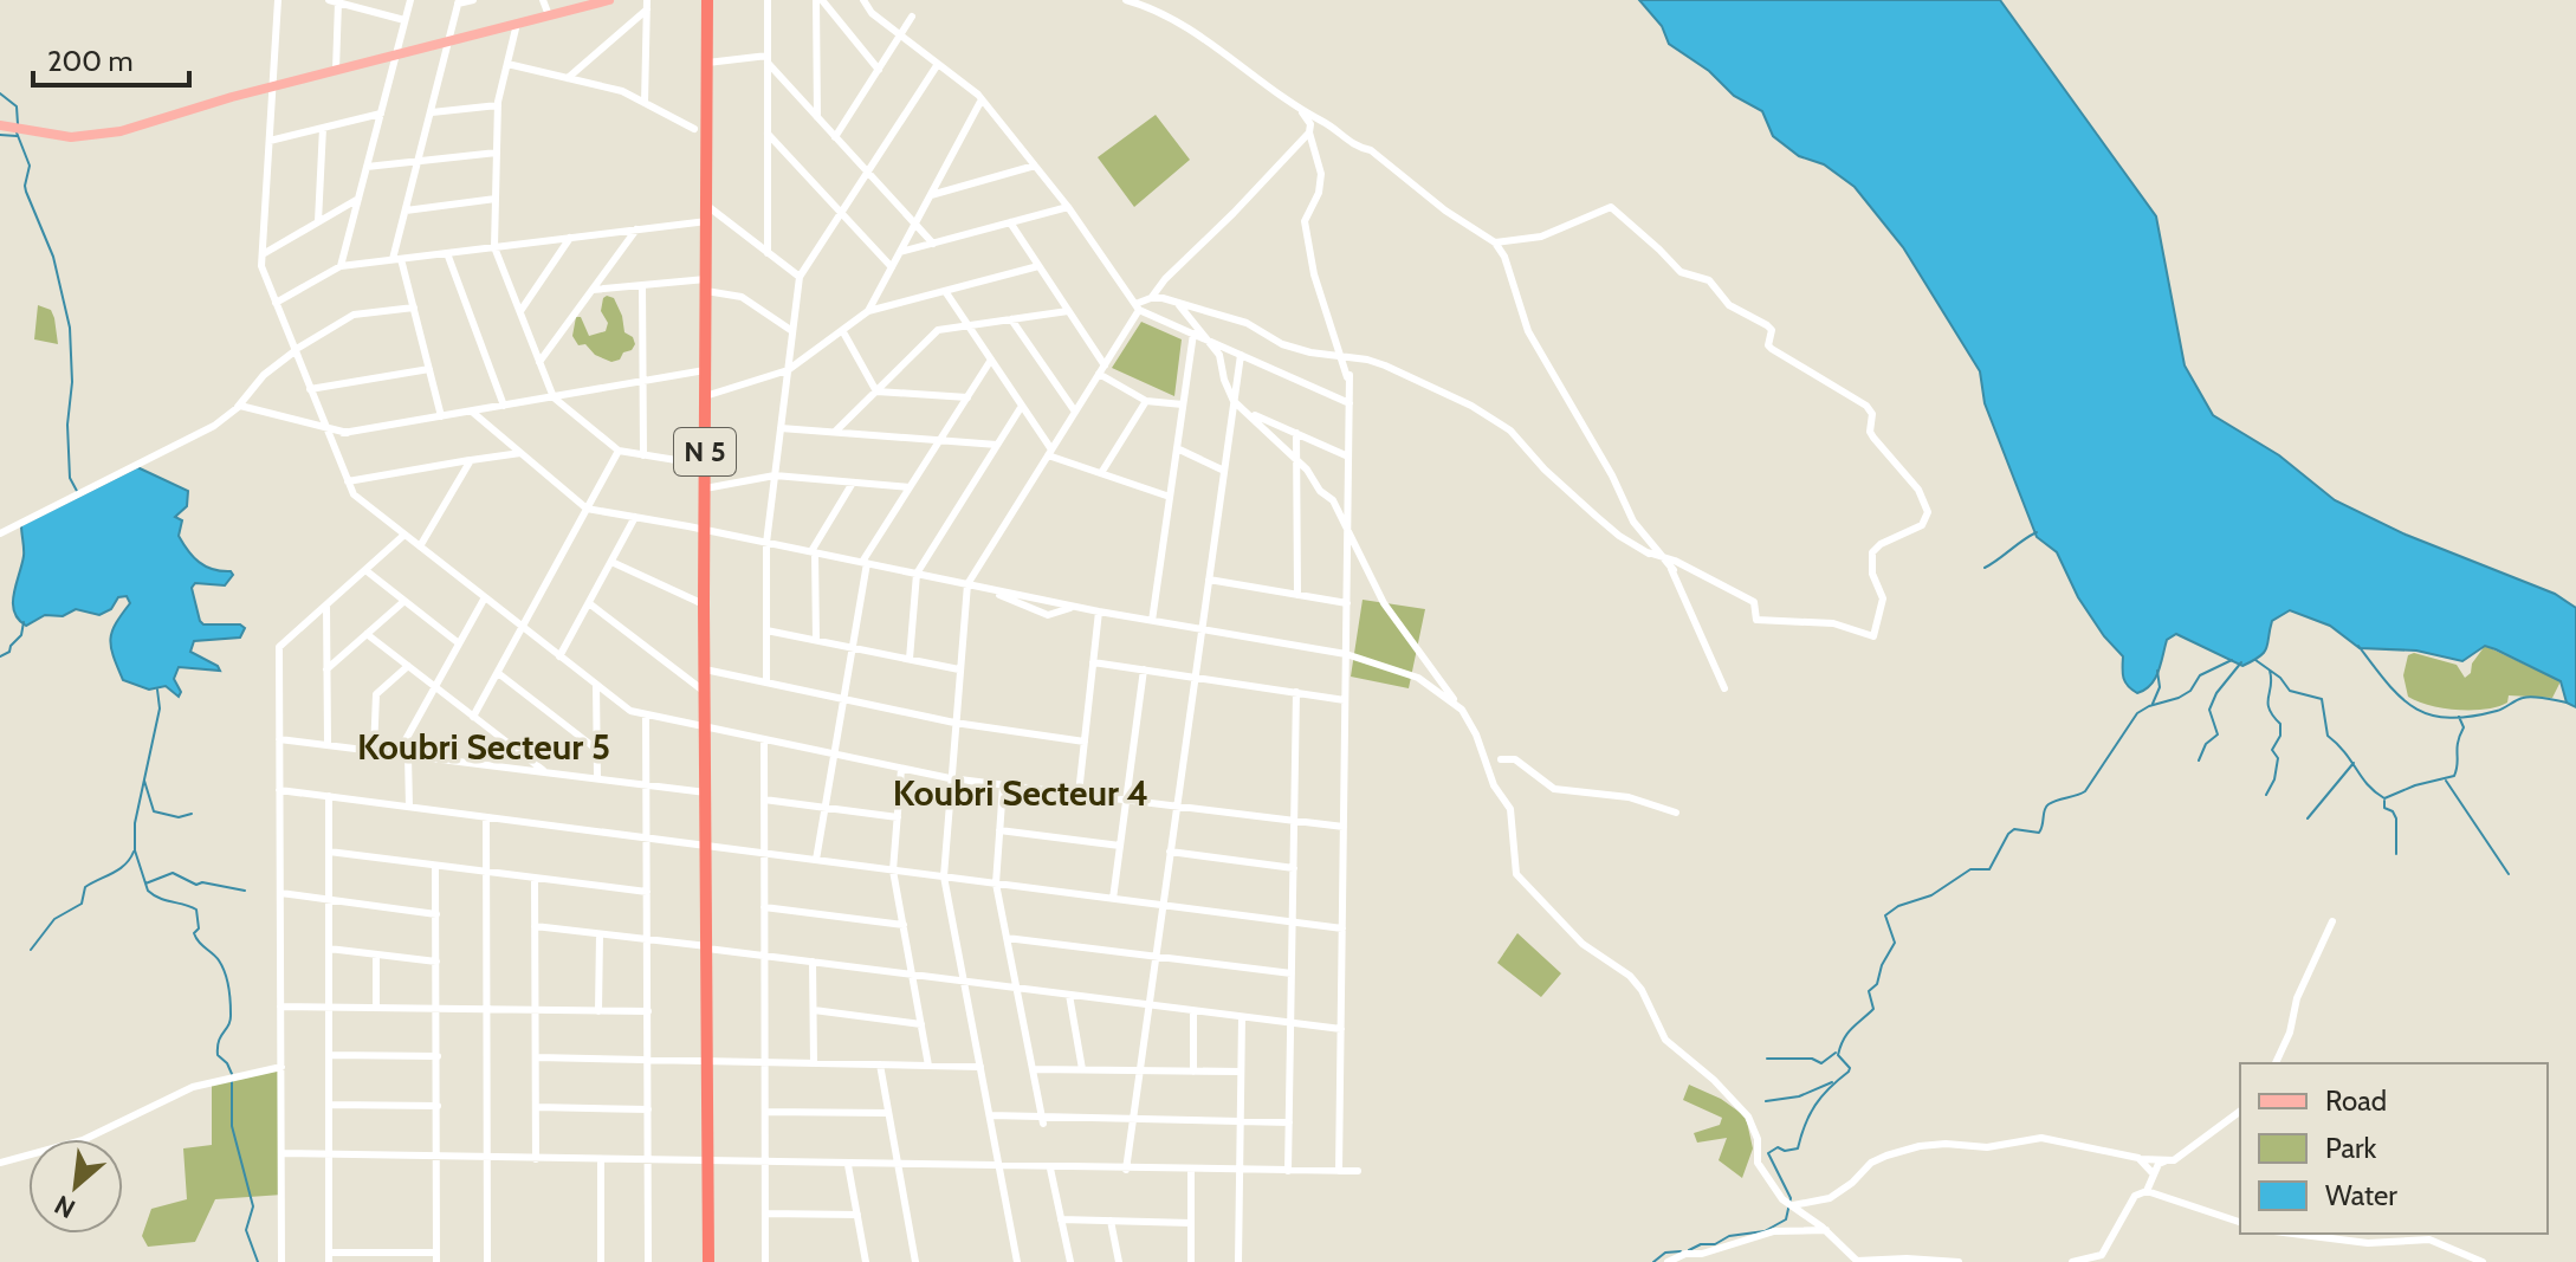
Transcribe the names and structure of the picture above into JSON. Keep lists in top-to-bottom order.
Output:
{
  "streets": {
    "highway": ["N 5"]
  },
  "districts": ["Koubri Secteur 5", "Koubri Secteur 4"],
  "legend": ["Road", "Park", "Water"],
  "scale_bar": "200 m",
  "north": "bottom left"
}
